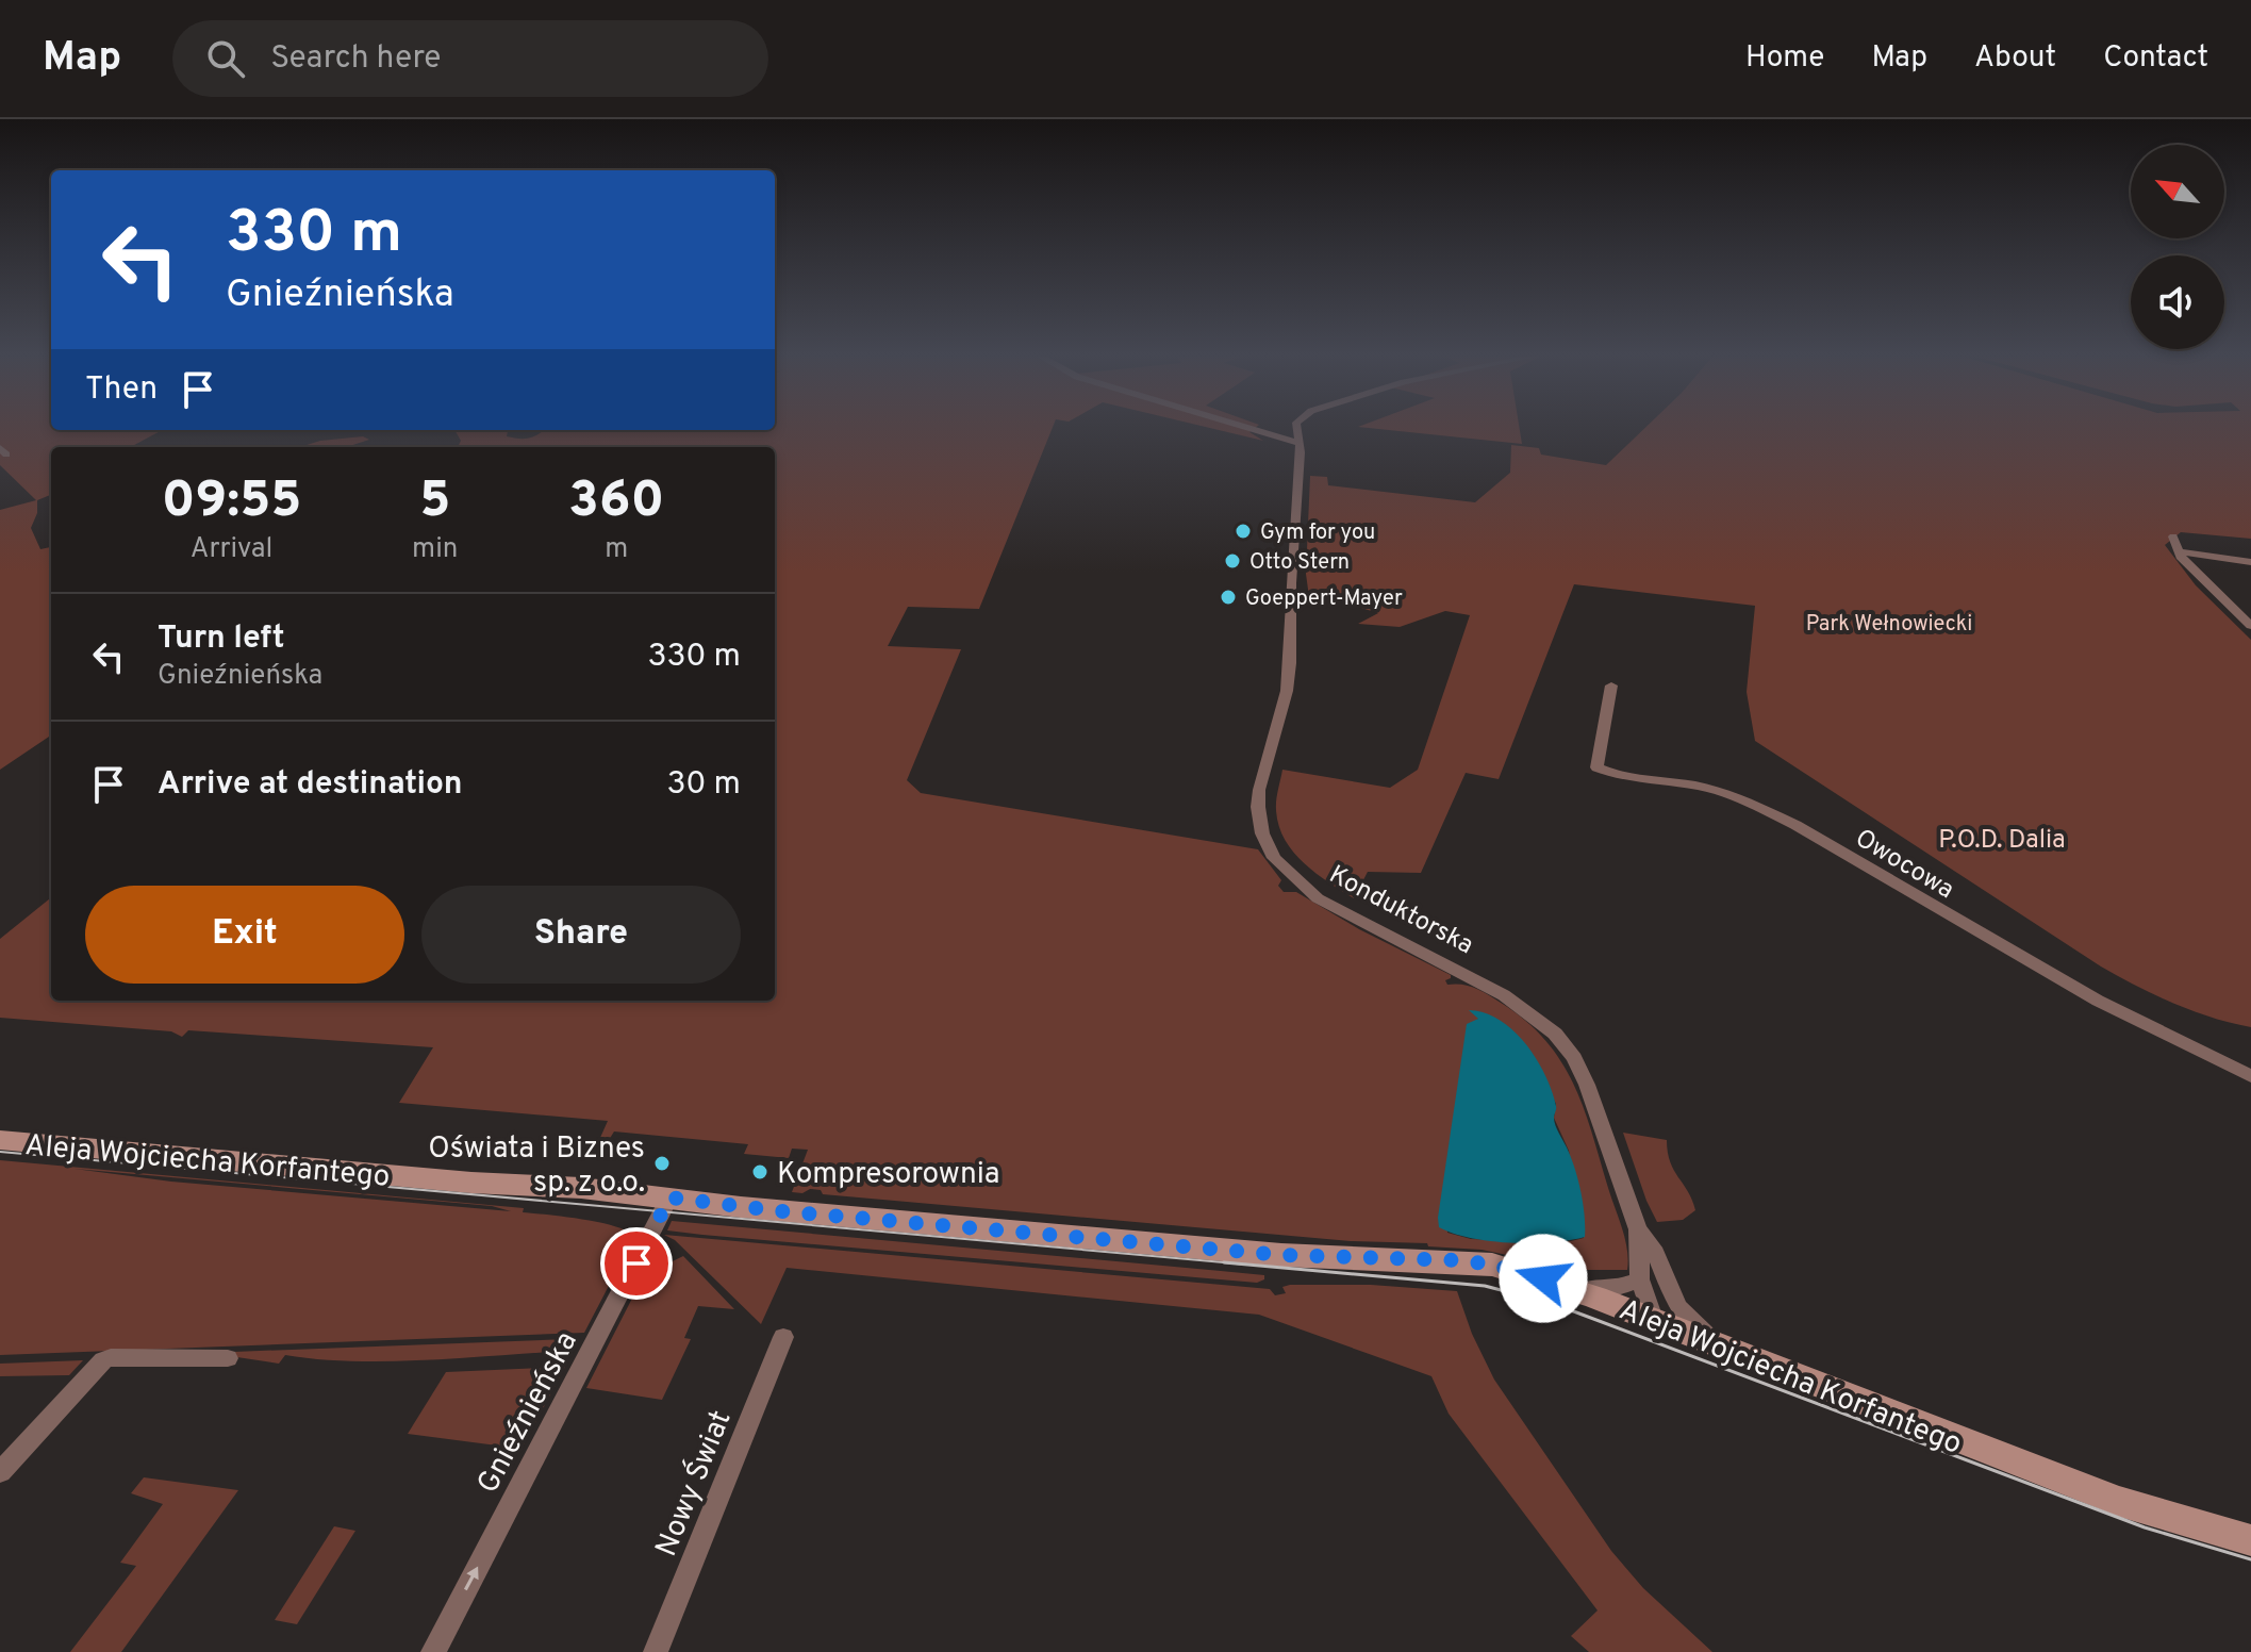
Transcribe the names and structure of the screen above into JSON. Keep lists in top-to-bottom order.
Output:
{
  "streets": {
    "main road": ["Aleja Wojciecha Korfantego"],
    "street": [
      "Owocowa",
      "Konduktorska",
      "Gnieźnieńska",
      "Nowy Świat"
    ]
  },
  "crossings": [
    ["Konduktorska", "Aleja Wojciecha Korfantego"],
    ["Aleja Wojciecha Korfantego", "Gnieźnieńska"]
  ],
  "one_way": ["Gnieźnieńska"],
  "parks": ["Park Wełnowiecki", "P.O.D. Dalia"],
  "places": [
    "Gym for you",
    "Otto Stern",
    "Goeppert-Mayer",
    "Oświata i Biznes sp. z o.o.",
    "Kompresorownia"
  ],
  "north": "top left",
  "page": {
    "header": "Map",
    "search": "Search here",
    "nav": [
      "Home",
      "Map",
      "About",
      "Contact"
    ],
    "turn": ["330 m", "Gnieźnieńska"],
    "then": "Then",
    "eta": [
      "09:55",
      "Arrival",
      "5",
      "min",
      "360",
      "m"
    ],
    "list": [
      {
        "name": "Turn left",
        "note": "Gnieźnieńska",
        "value": "330 m"
      },
      {
        "name": "Arrive at destination",
        "value": "30 m"
      }
    ],
    "buttons": ["Exit", "Share"]
  }
}
